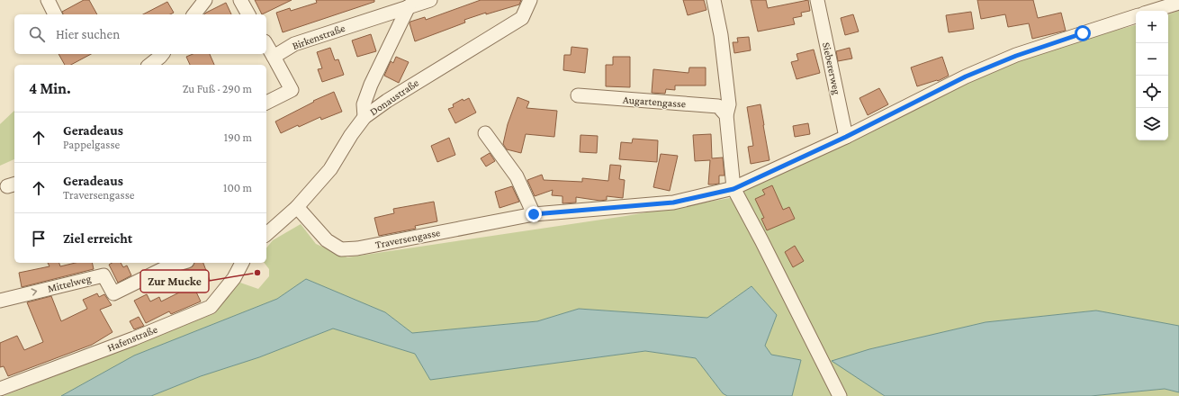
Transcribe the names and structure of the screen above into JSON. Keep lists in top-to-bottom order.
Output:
{
  "streets": {
    "street": [
      "Birkenstraße",
      "Siebererweg",
      "Donaustraße",
      "Augartengasse",
      "Traversengasse",
      "Mittelweg",
      "Hafenstraße"
    ]
  },
  "crossings": [
    ["Siebererweg", "Traversengasse"],
    ["Donaustraße", "Traversengasse"]
  ],
  "one_way": ["Mittelweg"],
  "places": ["Zur Mucke"],
  "page": {
    "map_buttons": ["+", "−"],
    "search": "Hier suchen",
    "heading": ["4 Min.", "Zu Fuß · 290 m"],
    "list": [
      ["Geradeaus", "Pappelgasse", "190 m"],
      ["Geradeaus", "Traversengasse", "100 m"],
      "Ziel erreicht"
    ]
  }
}
